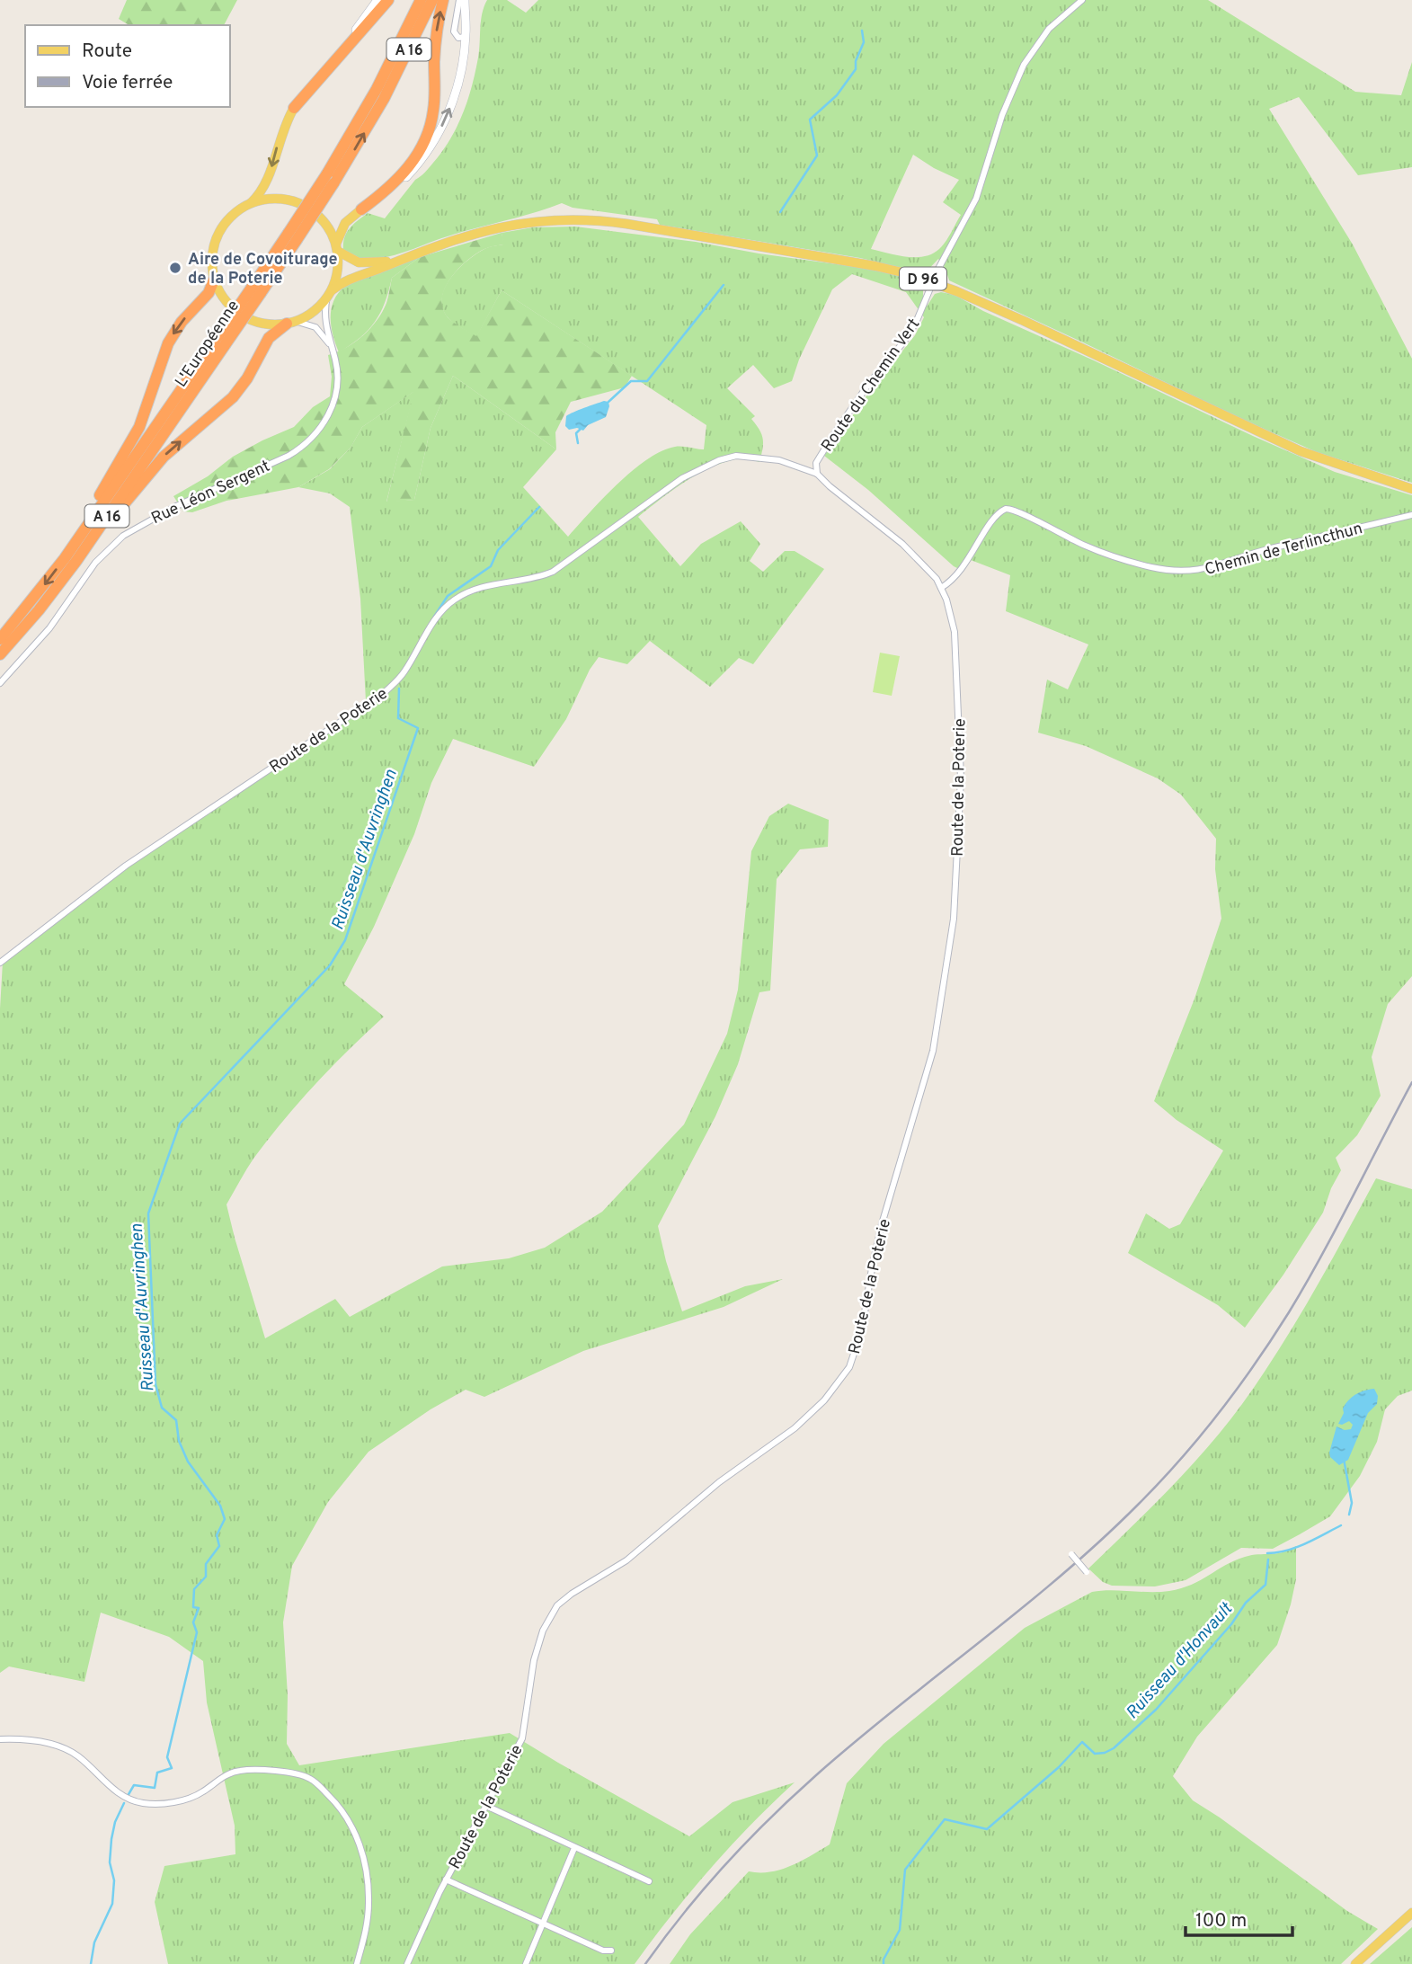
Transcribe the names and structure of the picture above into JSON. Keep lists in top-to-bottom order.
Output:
{
  "streets": {
    "highway": ["A 16", "L'Européenne"],
    "main road": ["D 96"],
    "street": [
      "Route du Chemin Vert",
      "Rue Léon Sergent",
      "Chemin de Terlincthun",
      "Route de la Poterie"
    ]
  },
  "crossings": [
    ["D 96", "Route du Chemin Vert"],
    ["D 96", "Rue Léon Sergent"],
    ["Route du Chemin Vert", "Route de la Poterie"],
    ["Chemin de Terlincthun", "Route de la Poterie"]
  ],
  "water": ["Ruisseau d'Auvringhen", "Ruisseau d'Honvault"],
  "places": ["Aire de Covoiturage de la Poterie"],
  "legend": ["Route", "Voie ferrée"],
  "scale_bar": "100 m"
}
